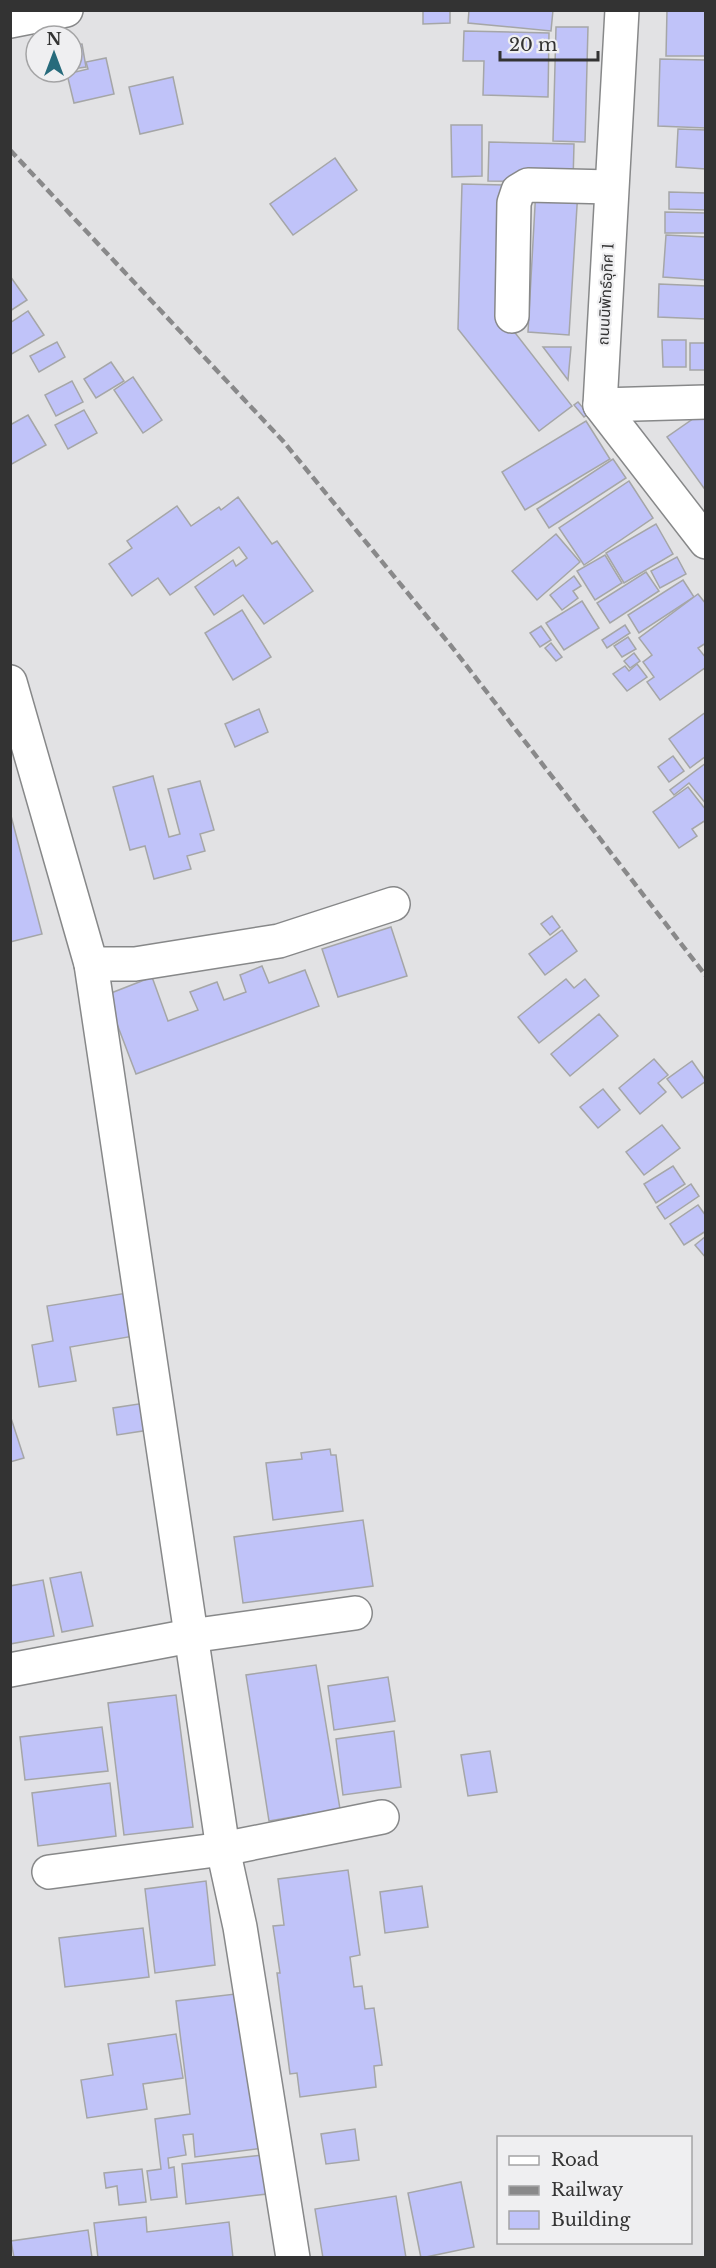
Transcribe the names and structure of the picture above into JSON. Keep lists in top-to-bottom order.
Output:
{
  "streets": {
    "street": ["ถนนนิพัทธ์อุทิศ 1"]
  },
  "legend": ["Road", "Railway", "Building"],
  "scale_bar": "20 m",
  "north": "top"
}
